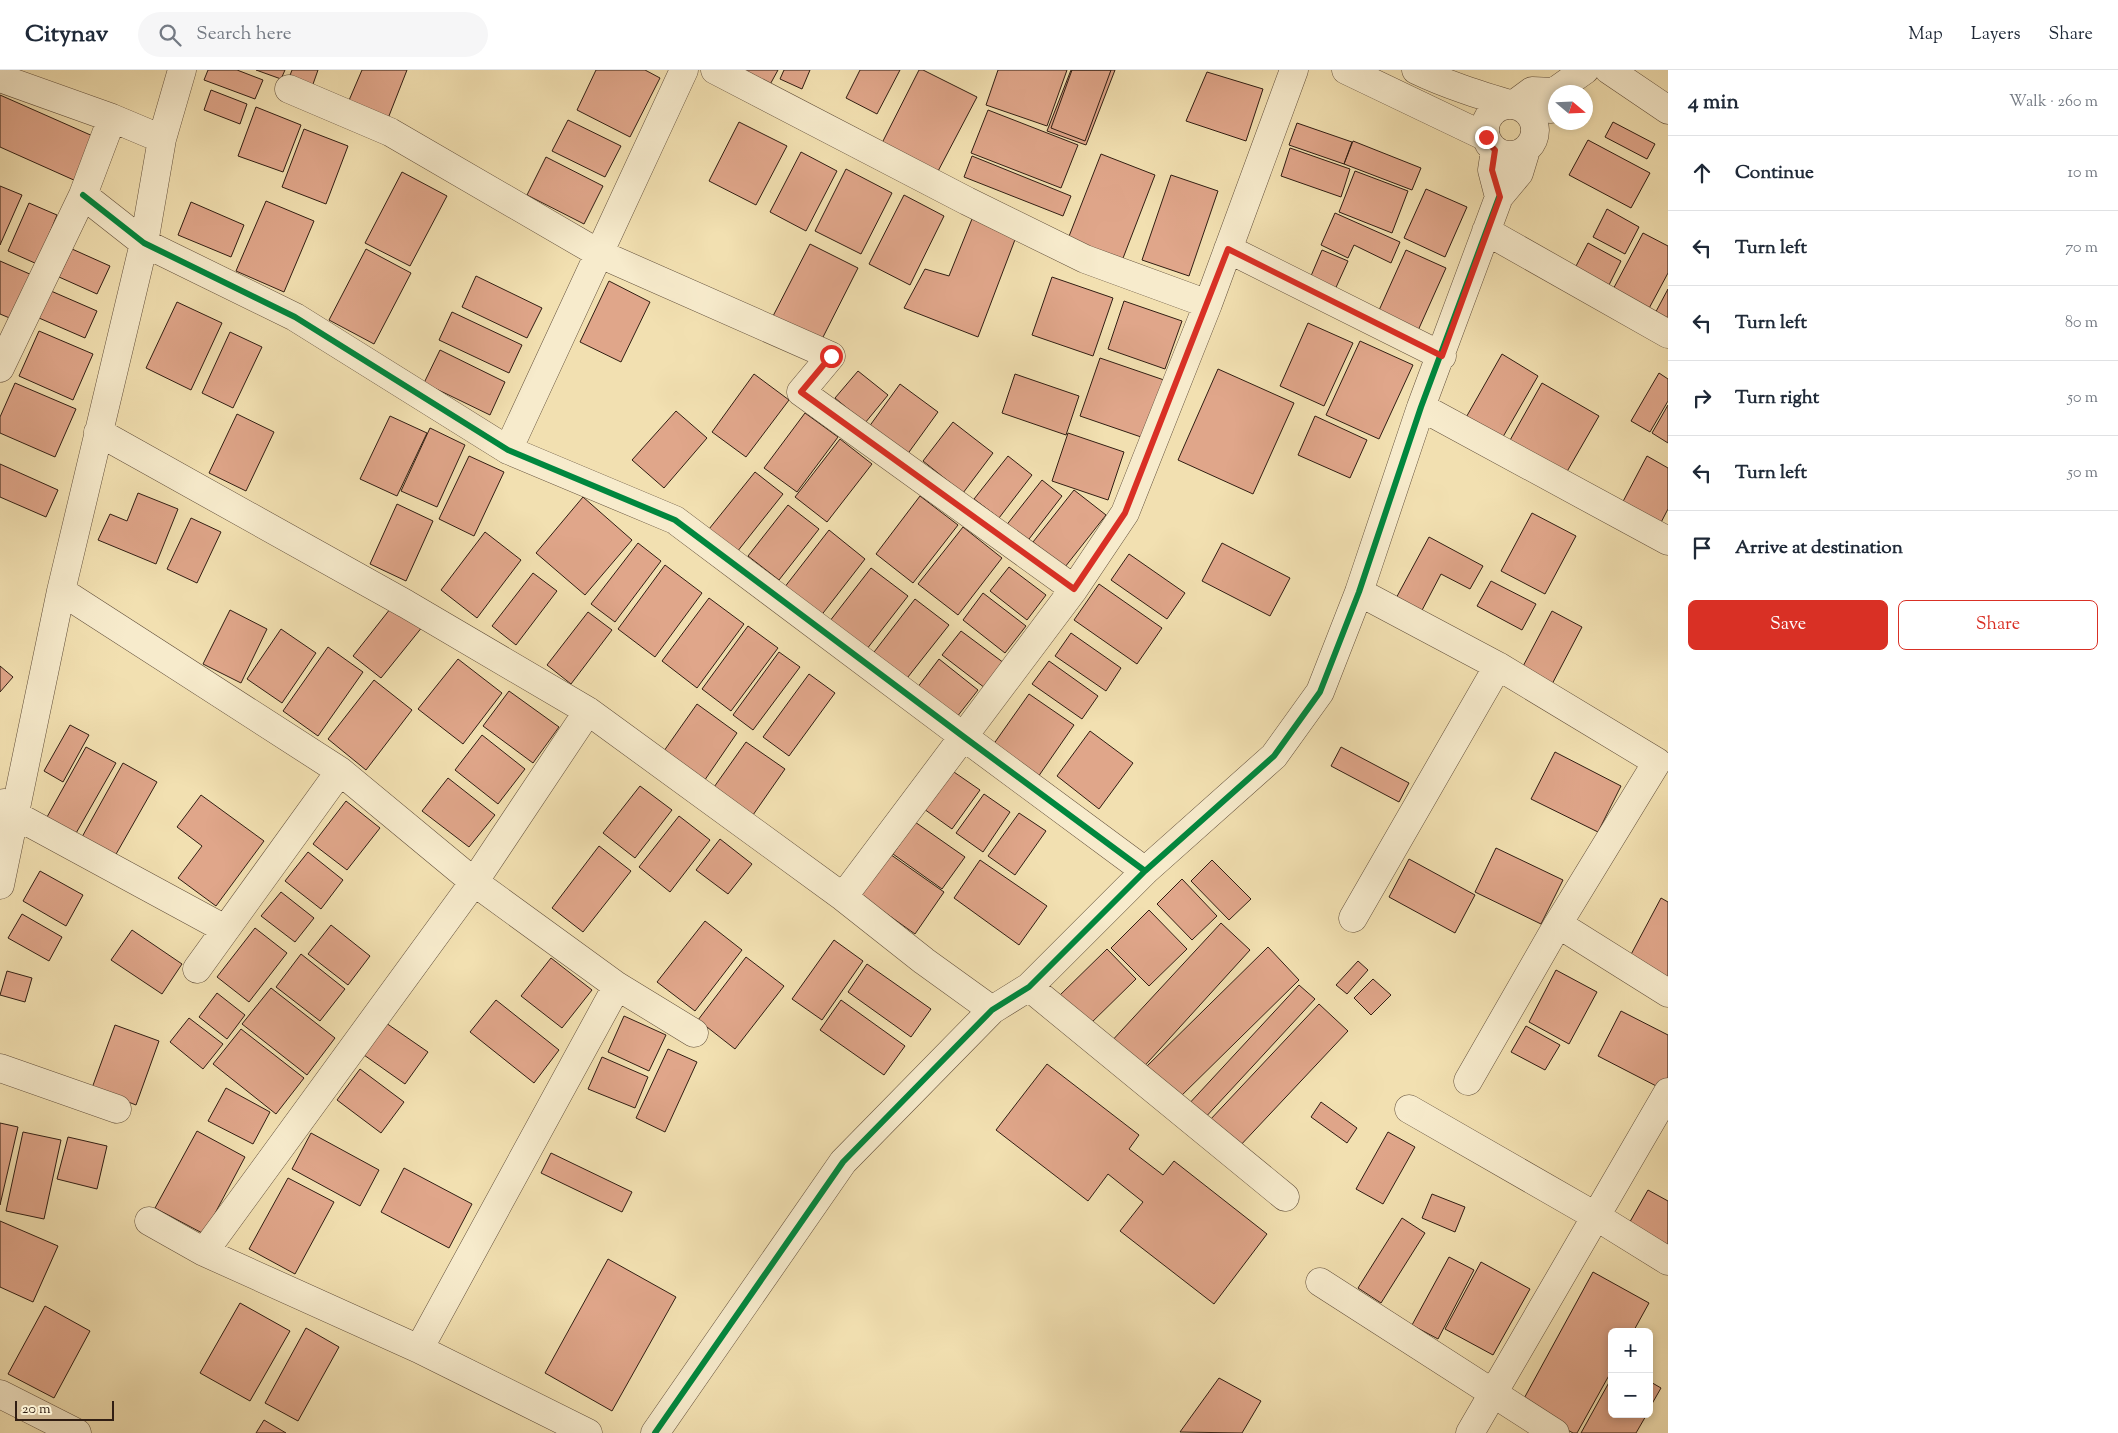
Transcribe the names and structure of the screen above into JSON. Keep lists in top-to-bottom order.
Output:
{
  "scale_bar": "20 m",
  "north": "right",
  "page": {
    "header": "Citynav",
    "search": "Search here",
    "nav": ["Map", "Layers", "Share"],
    "heading": ["4 min", "Walk · 260 m"],
    "list": [
      ["Continue", "10 m"],
      ["Turn left", "70 m"],
      ["Turn left", "80 m"],
      ["Turn right", "50 m"],
      ["Turn left", "50 m"],
      "Arrive at destination"
    ],
    "buttons": ["Save", "Share"],
    "map_buttons": ["+", "−"],
    "scale": "20 m"
  }
}
